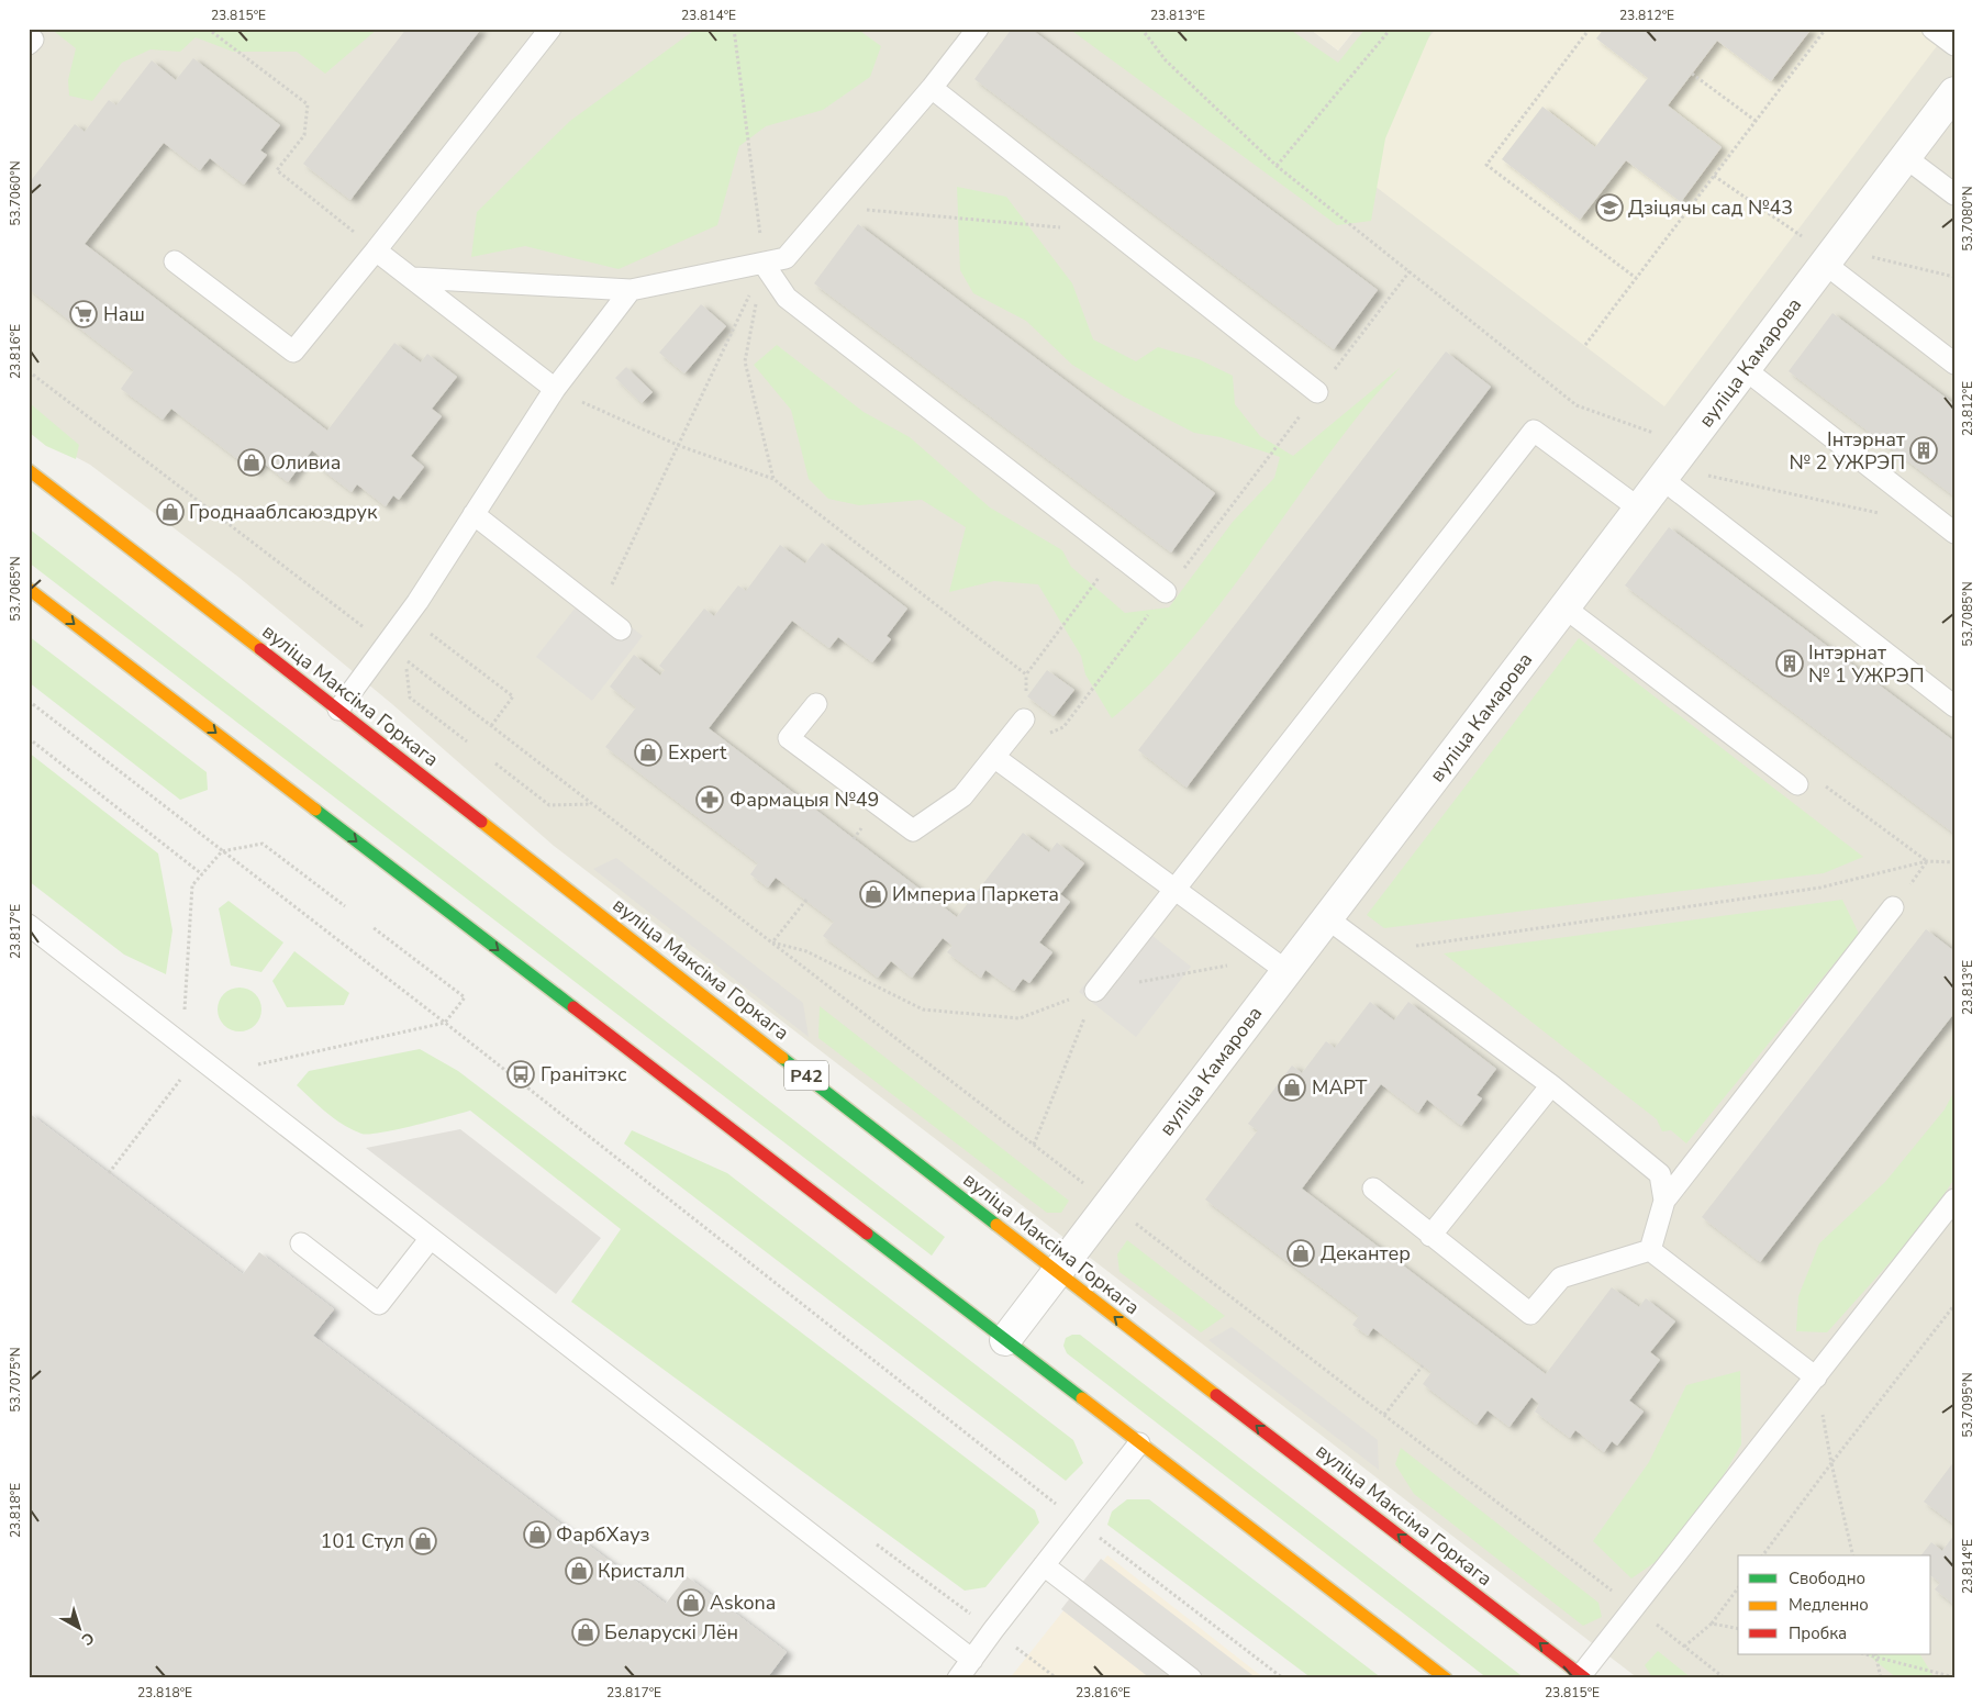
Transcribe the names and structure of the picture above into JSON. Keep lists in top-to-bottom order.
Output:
{
  "streets": {
    "main road": ["вуліца Максіма Горкага", "Р42"],
    "street": ["вуліца Камарова"]
  },
  "crossings": [
    ["вуліца Камарова", "вуліца Максіма Горкага"]
  ],
  "places": {
    "school or university": ["Дзіцячы сад №43"],
    "supermarket": ["Наш"],
    "building": ["Інтэрнат № 2 УЖРЭП", "Інтэрнат № 1 УЖРЭП"],
    "shop": [
      "Оливиа",
      "Гроднааблсаюздрук",
      "Expert",
      "Империа Паркета",
      "МАРТ",
      "Декантер",
      "ФарбХауз",
      "101 Стул",
      "Кристалл",
      "Askona",
      "Беларускі Лён"
    ],
    "pharmacy": ["Фармацыя №49"],
    "bus stop": ["Гранітэкс"]
  },
  "legend": ["Свободно", "Медленно", "Пробка"],
  "north": "bottom right",
  "coordinates": [
    "23.815°E",
    "23.814°E",
    "23.813°E",
    "23.812°E",
    "53.7060°N",
    "53.7080°N",
    "23.816°E",
    "53.7065°N",
    "53.7085°N",
    "23.817°E",
    "53.7075°N",
    "53.7095°N",
    "23.818°E"
  ]
}
